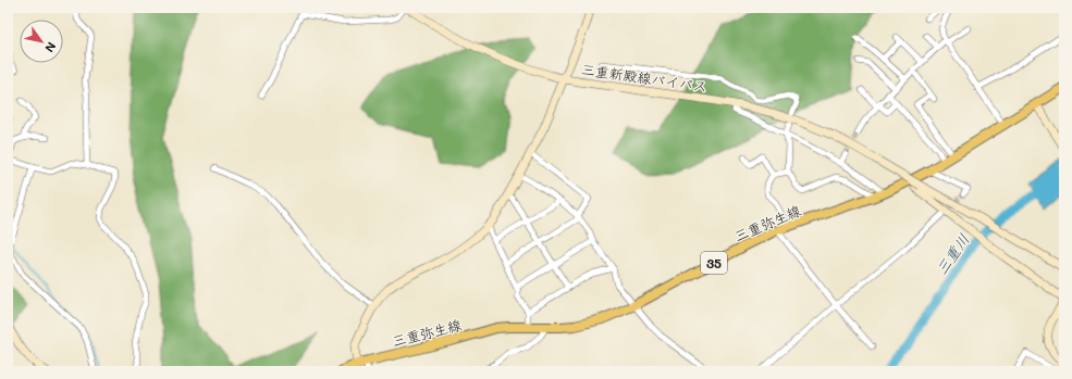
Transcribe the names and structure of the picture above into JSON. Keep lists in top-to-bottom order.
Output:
{
  "streets": {
    "main road": ["三重新殿線バイパス", "三重弥生線", "35"]
  },
  "water": ["三重川"],
  "north": "bottom right"
}
